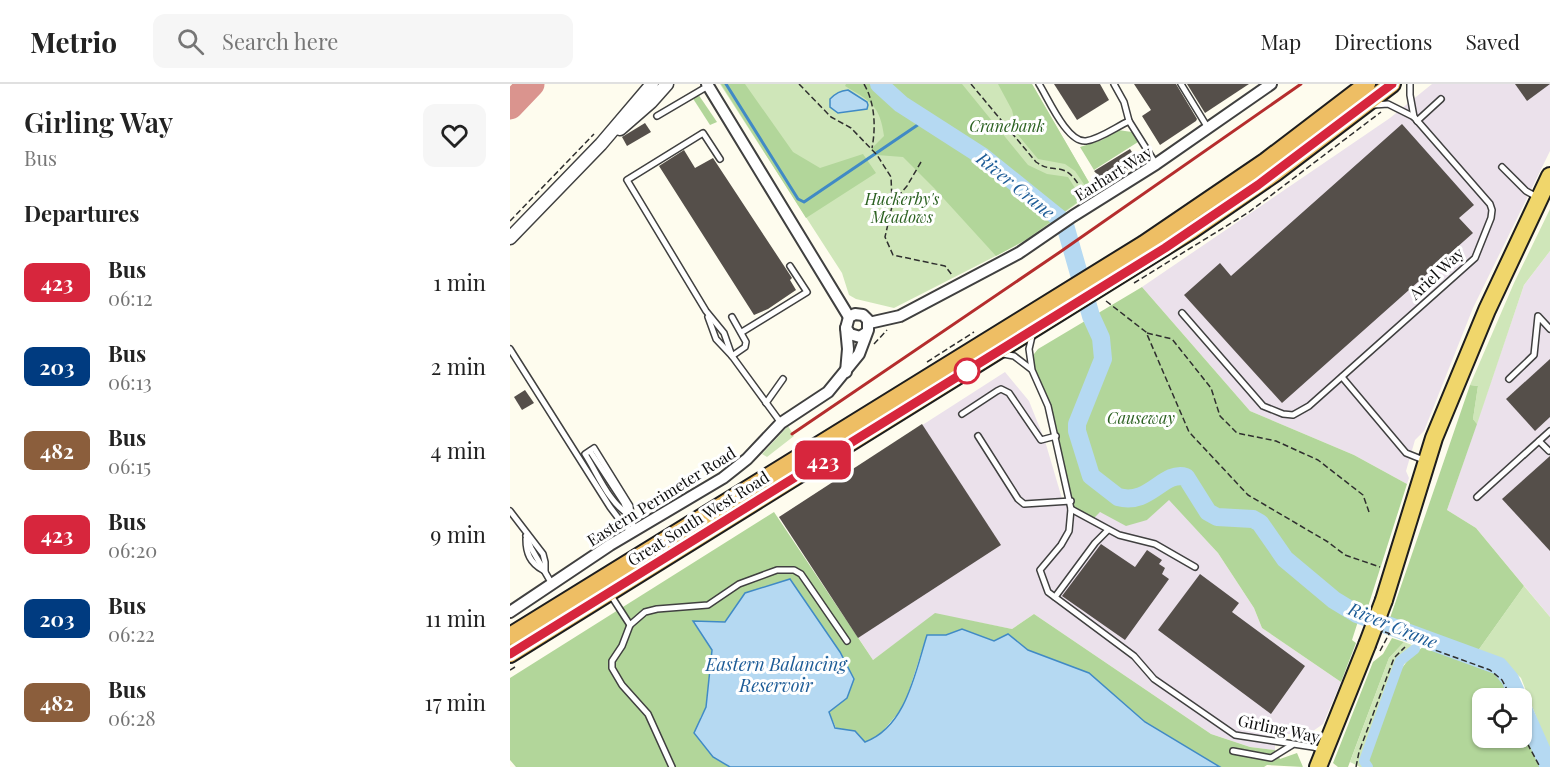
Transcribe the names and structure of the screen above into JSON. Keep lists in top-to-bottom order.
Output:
{
  "streets": {
    "highway": ["Great South West Road"],
    "street": ["Earhart Way", "Eastern Perimeter Road"],
    "lane": ["Ariel Way", "Girling Way"]
  },
  "crossings": [
    ["Earhart Way", "Eastern Perimeter Road"],
    ["Ariel Way", "Great South West Road"],
    ["Great South West Road", "Girling Way"]
  ],
  "water": ["River Crane", "Eastern Balancing Reservoir"],
  "parks": ["Cranebank", "Huckerby's Meadows", "Causeway"],
  "lines": ["bus line 423"],
  "page": {
    "header": "Metrio",
    "search": "Search here",
    "nav": ["Map", "Directions", "Saved"],
    "heading": [
      ["Girling Way", "Bus"],
      "Departures"
    ],
    "on_map": "423",
    "list": [
      {
        "mark": "423",
        "name": "Bus",
        "note": "06:12",
        "value": "1 min"
      },
      {
        "mark": "203",
        "name": "Bus",
        "note": "06:13",
        "value": "2 min"
      },
      {
        "mark": "482",
        "name": "Bus",
        "note": "06:15",
        "value": "4 min"
      },
      {
        "mark": "423",
        "name": "Bus",
        "note": "06:20",
        "value": "9 min"
      },
      {
        "mark": "203",
        "name": "Bus",
        "note": "06:22",
        "value": "11 min"
      },
      {
        "mark": "482",
        "name": "Bus",
        "note": "06:28",
        "value": "17 min"
      }
    ]
  }
}
